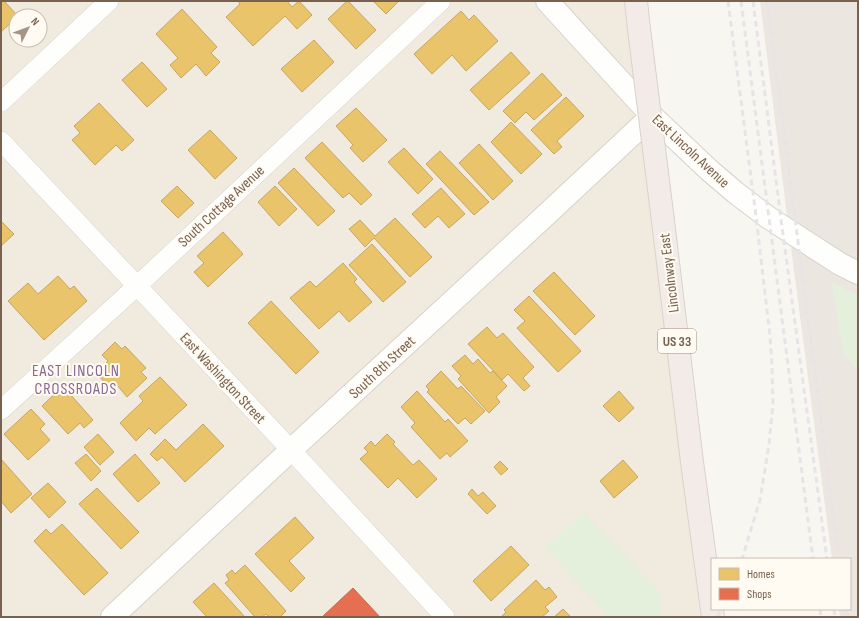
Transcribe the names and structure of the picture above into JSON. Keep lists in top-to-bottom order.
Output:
{
  "streets": {
    "highway": ["Lincolnway East", "US 33"],
    "main road": ["East Lincoln Avenue", "South 8th Street"],
    "street": ["South Cottage Avenue", "East Washington Street"]
  },
  "crossings": [
    ["East Lincoln Avenue", "South 8th Street"],
    ["South Cottage Avenue", "East Washington Street"],
    ["South 8th Street", "East Washington Street"]
  ],
  "districts": ["EAST LINCOLN CROSSROADS"],
  "legend": ["Homes", "Shops"],
  "north": "top right"
}
